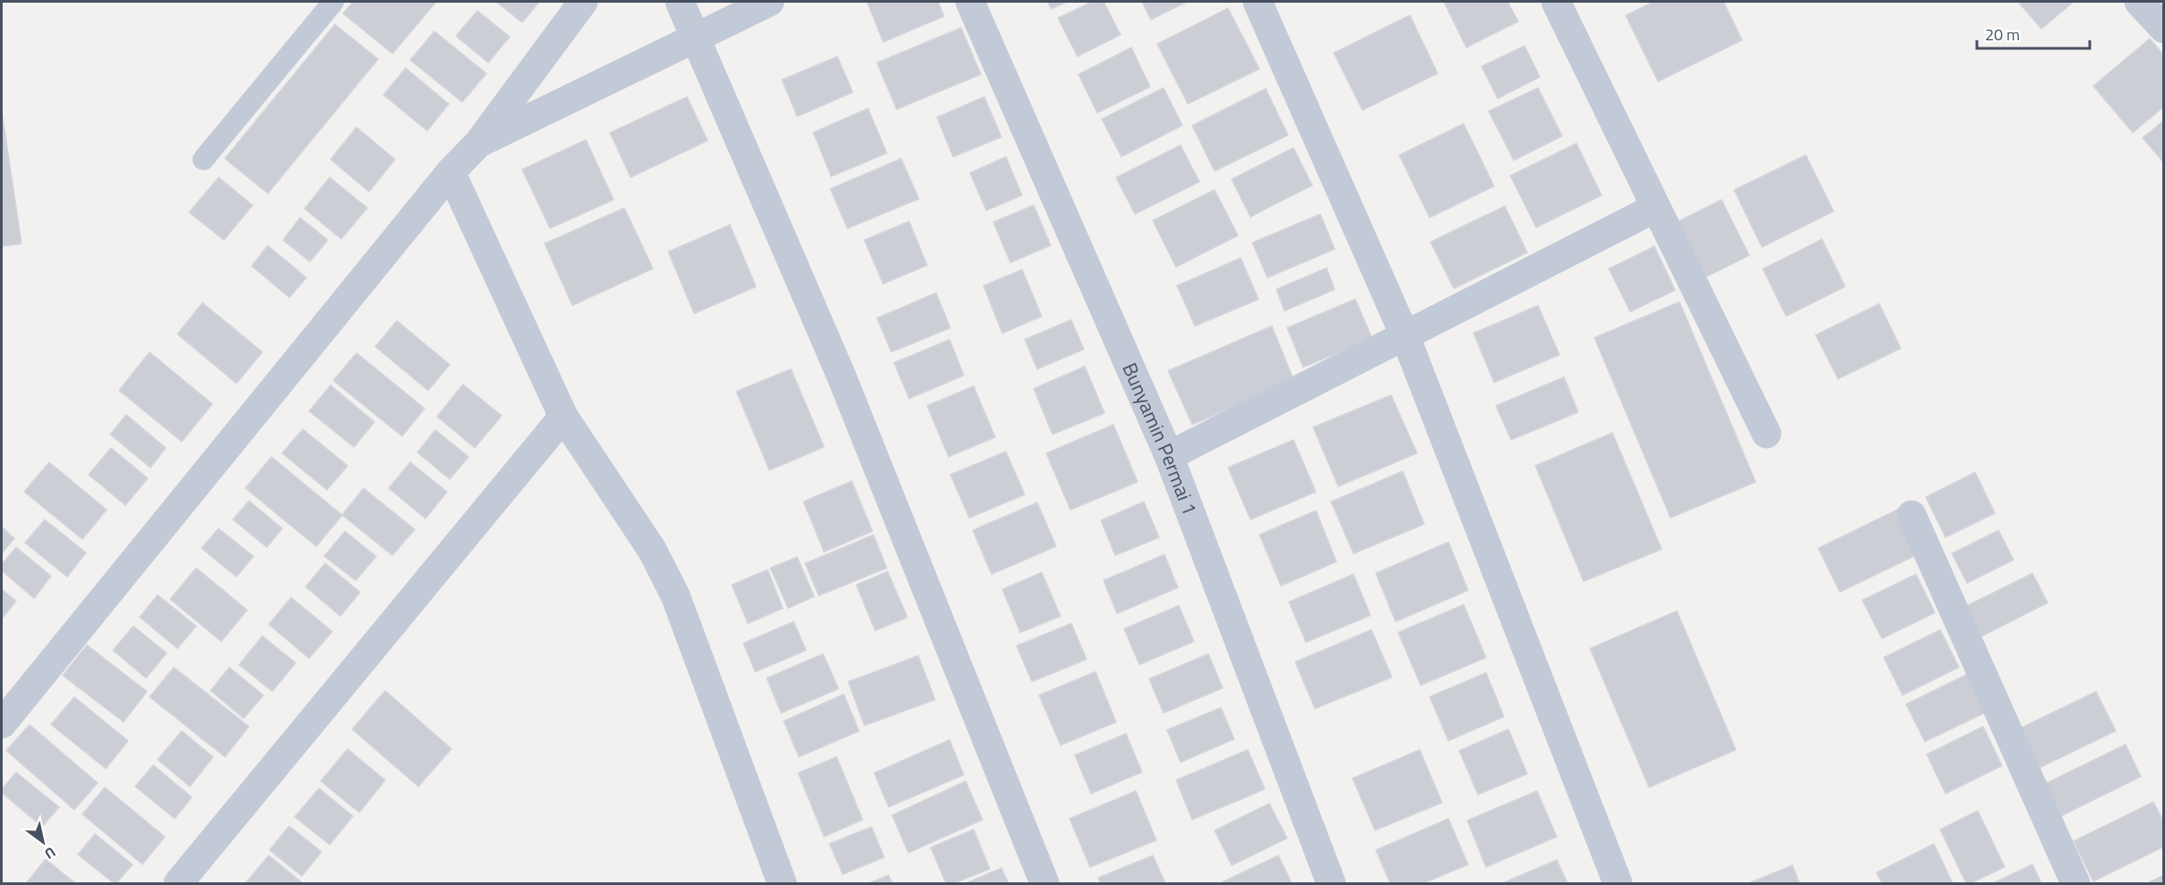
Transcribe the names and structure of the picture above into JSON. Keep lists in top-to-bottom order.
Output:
{
  "streets": {
    "street": ["Bunyamin Permai 1"]
  },
  "scale_bar": "20 m",
  "north": "bottom right"
}
